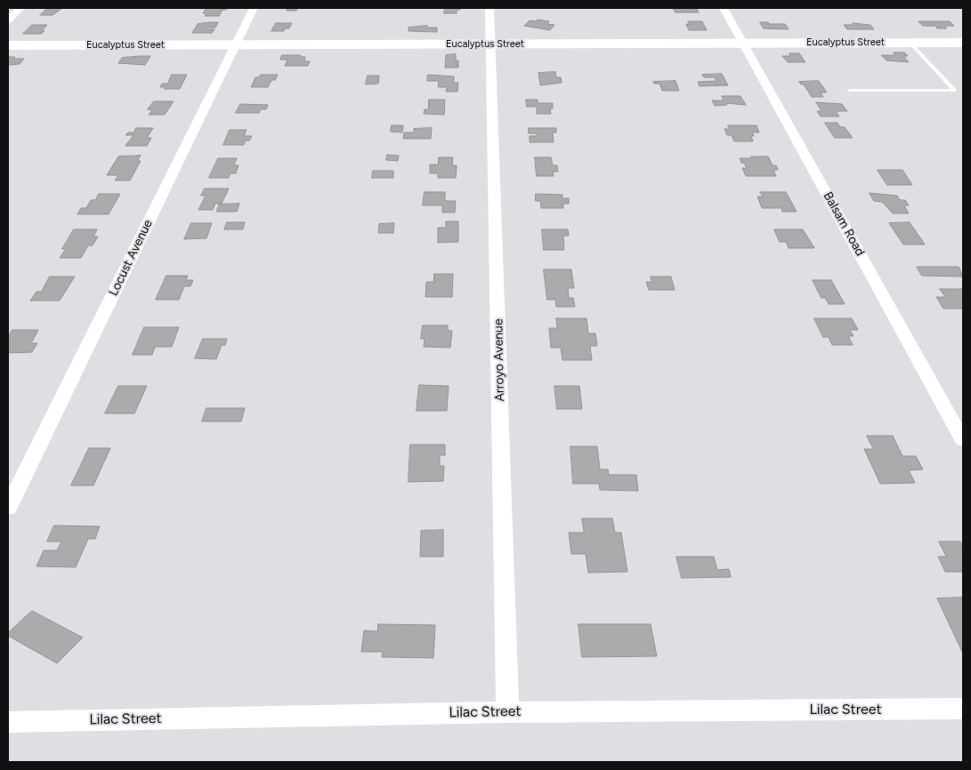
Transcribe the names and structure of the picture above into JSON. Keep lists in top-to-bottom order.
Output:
{
  "streets": {
    "main road": ["Eucalyptus Street"],
    "street": [
      "Balsam Road",
      "Locust Avenue",
      "Arroyo Avenue",
      "Lilac Street"
    ]
  },
  "crossings": [
    ["Eucalyptus Street", "Balsam Road"],
    ["Eucalyptus Street", "Locust Avenue"],
    ["Eucalyptus Street", "Arroyo Avenue"],
    ["Arroyo Avenue", "Lilac Street"]
  ]
}
